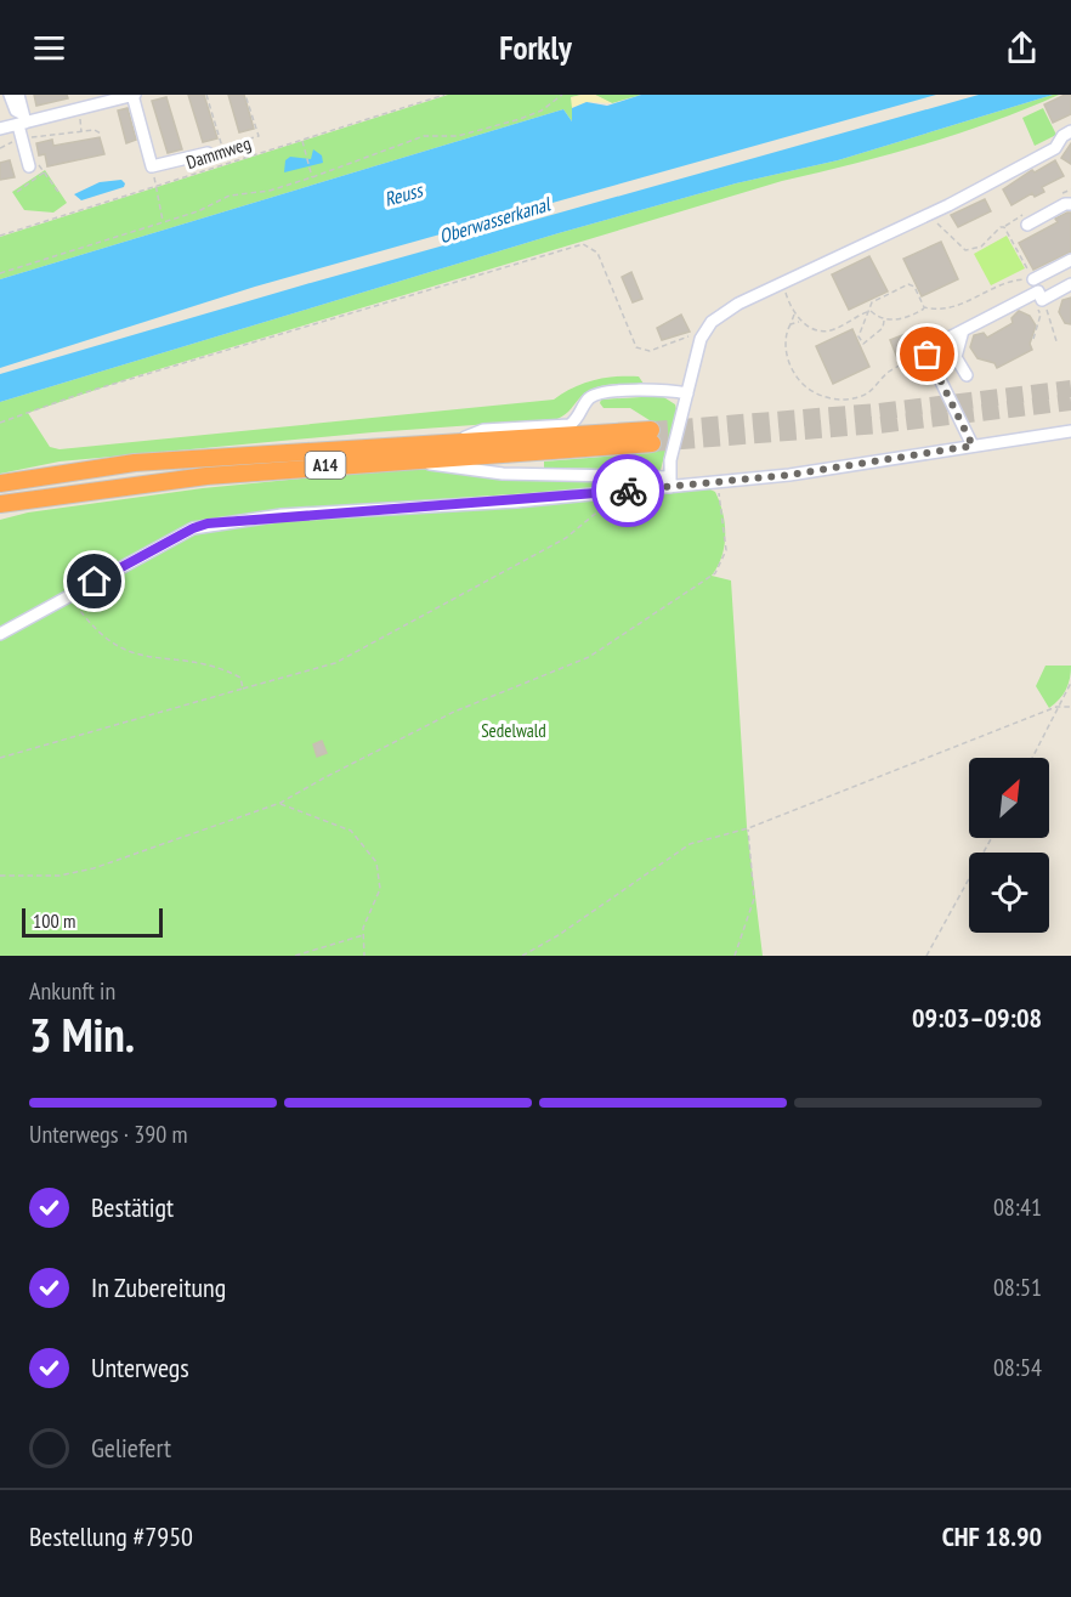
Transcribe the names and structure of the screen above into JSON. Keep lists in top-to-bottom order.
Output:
{
  "streets": {
    "highway": ["A14"],
    "path": ["Dammweg"]
  },
  "water": ["Reuss", "Oberwasserkanal"],
  "parks": ["Sedelwald"],
  "scale_bar": "100 m",
  "north": "top right",
  "page": {
    "header": "Forkly",
    "scale": "100 m",
    "heading": ["3 Min.", "Ankunft in", "09:03–09:08"],
    "panel": ["Bestellung #7950", "CHF 18.90"],
    "bar": "Unterwegs · 390 m",
    "list": [
      ["Bestätigt", "08:41"],
      ["In Zubereitung", "08:51"],
      ["Unterwegs", "08:54"],
      "Geliefert"
    ]
  }
}
